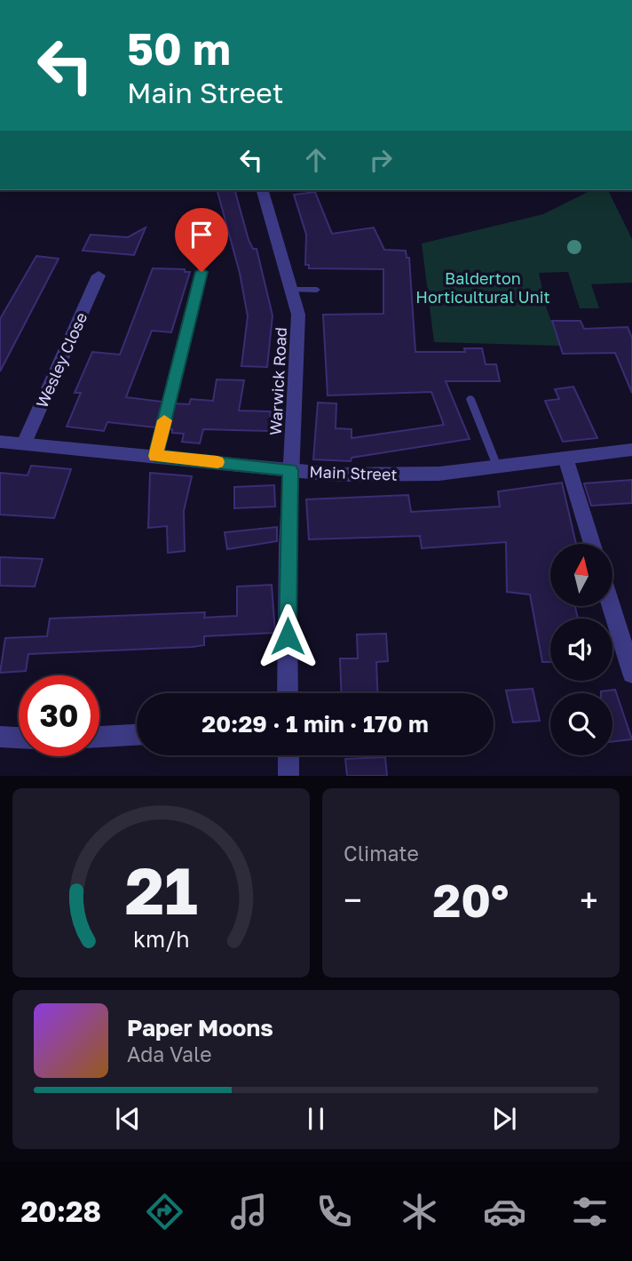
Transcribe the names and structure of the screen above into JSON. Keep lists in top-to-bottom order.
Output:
{
  "streets": {
    "street": ["Wesley Close", "Warwick Road", "Main Street"]
  },
  "crossings": [
    ["Wesley Close", "Main Street"],
    ["Warwick Road", "Main Street"]
  ],
  "parks": ["Balderton Horticultural Unit"],
  "north": "top",
  "page": {
    "turn": ["50 m", "Main Street"],
    "limit": "30",
    "trip": "20:29 · 1 min · 170 m",
    "tile": "Climate",
    "heat": ["−", "20°", "+"],
    "song": ["Paper Moons", "Ada Vale"],
    "tabs": "20:28",
    "gauge": ["21", "km/h"]
  }
}
